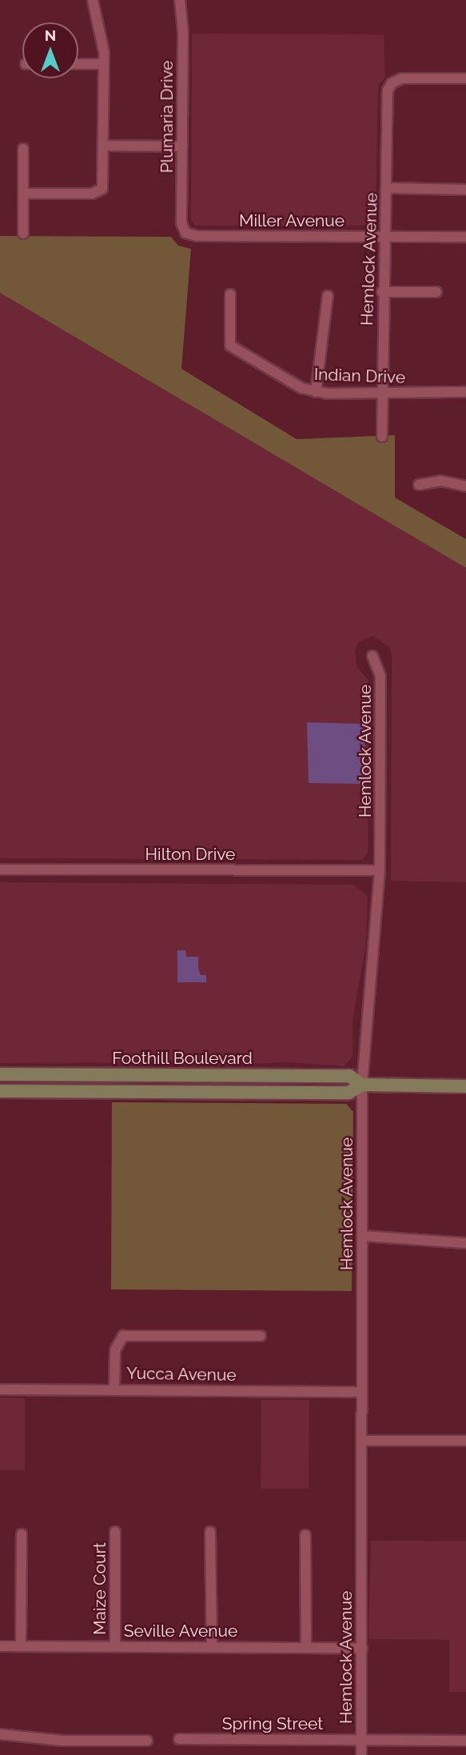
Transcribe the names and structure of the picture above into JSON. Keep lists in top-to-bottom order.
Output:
{
  "streets": {
    "main road": ["Foothill Boulevard"],
    "street": [
      "Plumaria Drive",
      "Miller Avenue",
      "Hemlock Avenue",
      "Indian Drive",
      "Hilton Drive",
      "Yucca Avenue",
      "Maize Court",
      "Seville Avenue",
      "Spring Street"
    ]
  },
  "crossings": [
    ["Plumaria Drive", "Miller Avenue"],
    ["Miller Avenue", "Hemlock Avenue"],
    ["Hemlock Avenue", "Indian Drive"],
    ["Hemlock Avenue", "Hilton Drive"],
    ["Hemlock Avenue", "Foothill Boulevard"],
    ["Hemlock Avenue", "Yucca Avenue"],
    ["Hemlock Avenue", "Seville Avenue"],
    ["Hemlock Avenue", "Spring Street"],
    ["Maize Court", "Seville Avenue"]
  ],
  "north": "top"
}
